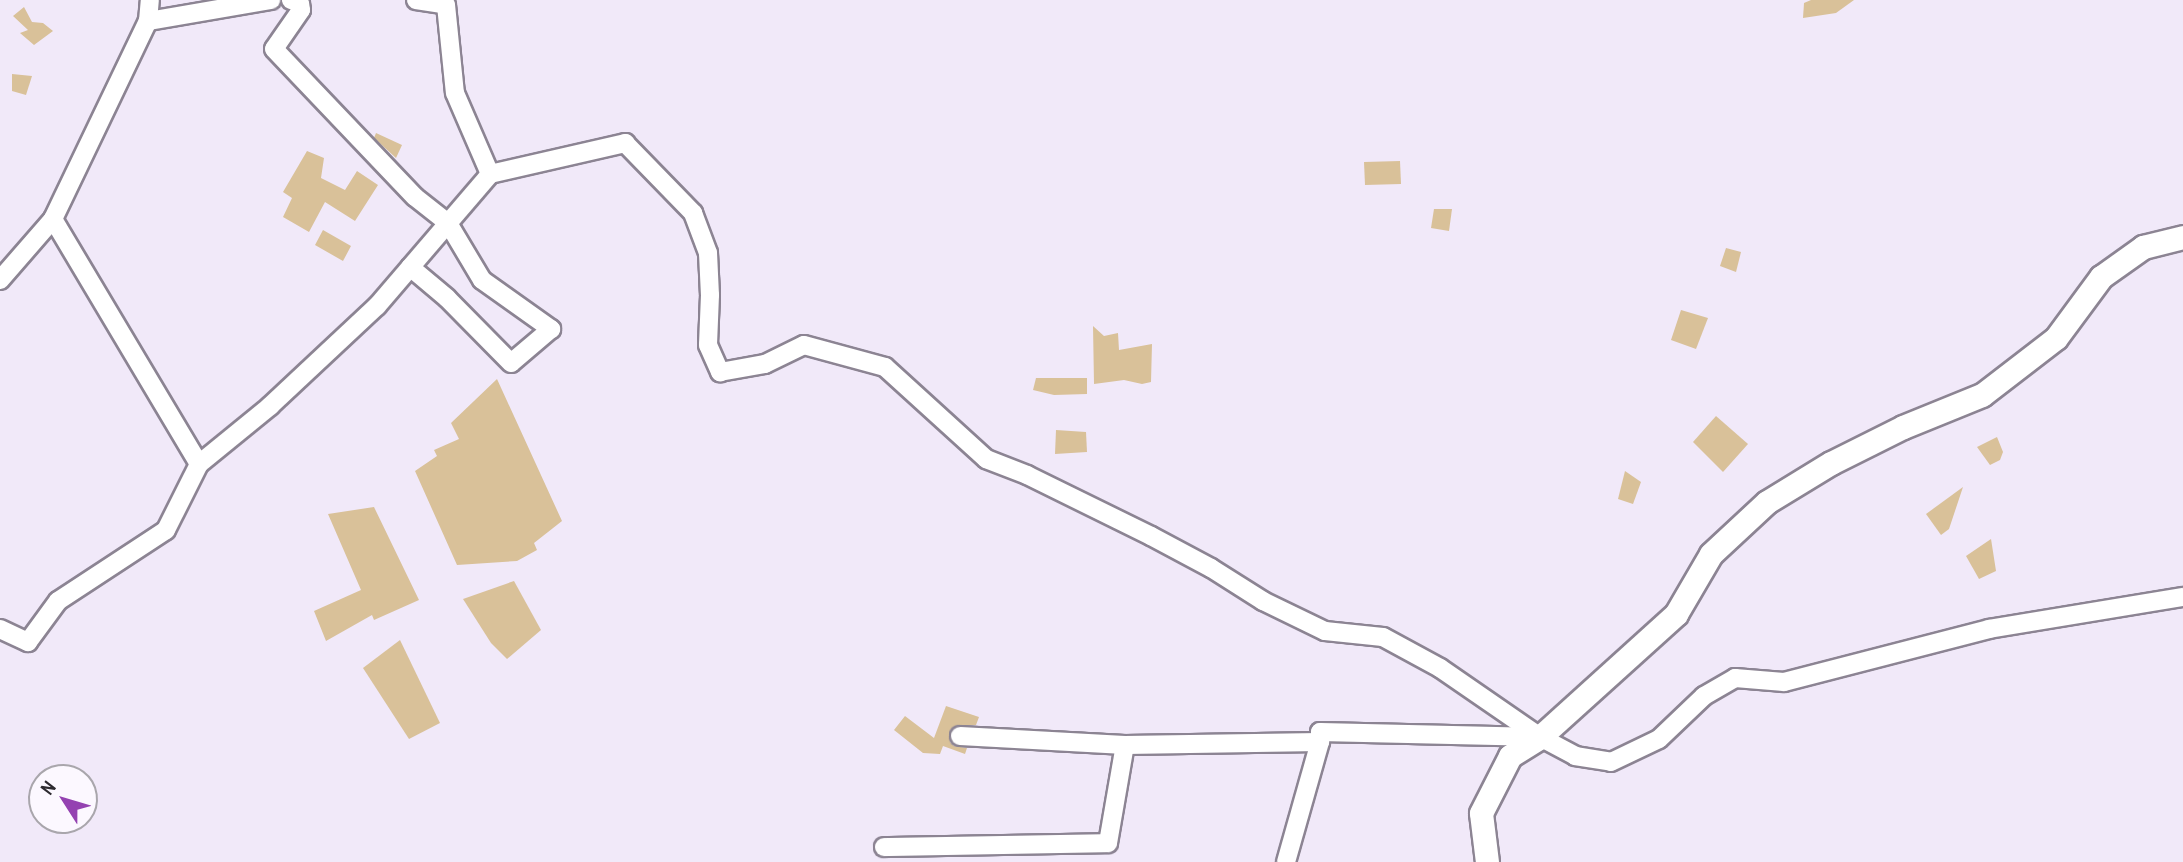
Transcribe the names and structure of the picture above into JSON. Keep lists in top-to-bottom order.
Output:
{
  "north": "top left"
}
